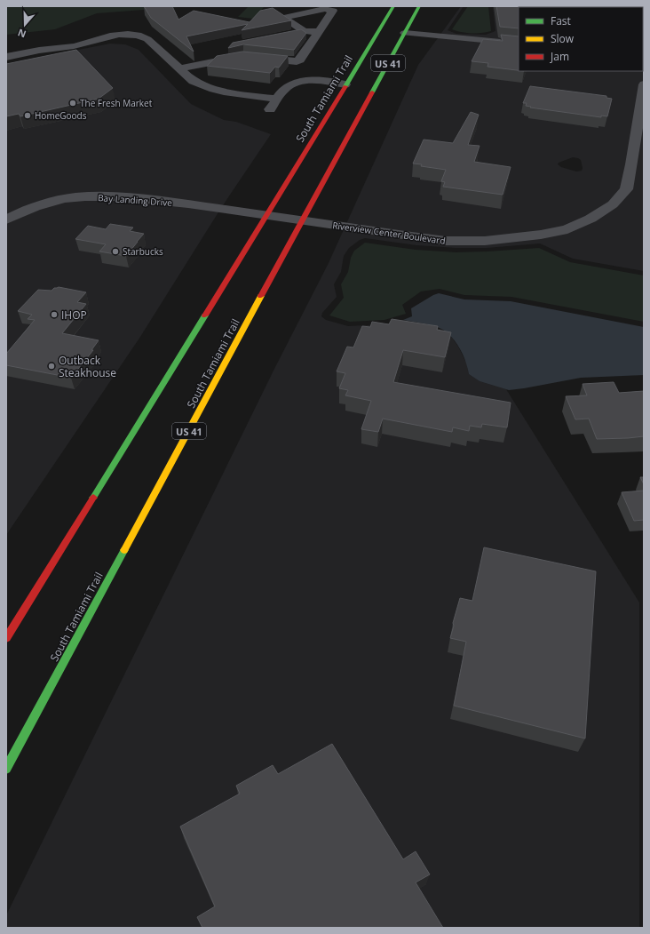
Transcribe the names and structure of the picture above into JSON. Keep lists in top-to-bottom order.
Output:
{
  "streets": {
    "main road": ["US 41", "South Tamiami Trail"],
    "street": ["Bay Landing Drive", "Riverview Center Boulevard"]
  },
  "crossings": [
    ["South Tamiami Trail", "Bay Landing Drive"],
    ["South Tamiami Trail", "Riverview Center Boulevard"],
    ["Bay Landing Drive", "Riverview Center Boulevard"]
  ],
  "places": [
    "The Fresh Market",
    "HomeGoods",
    "Starbucks",
    "IHOP",
    "Outback Steakhouse"
  ],
  "legend": ["Fast", "Slow", "Jam"],
  "north": "bottom"
}
